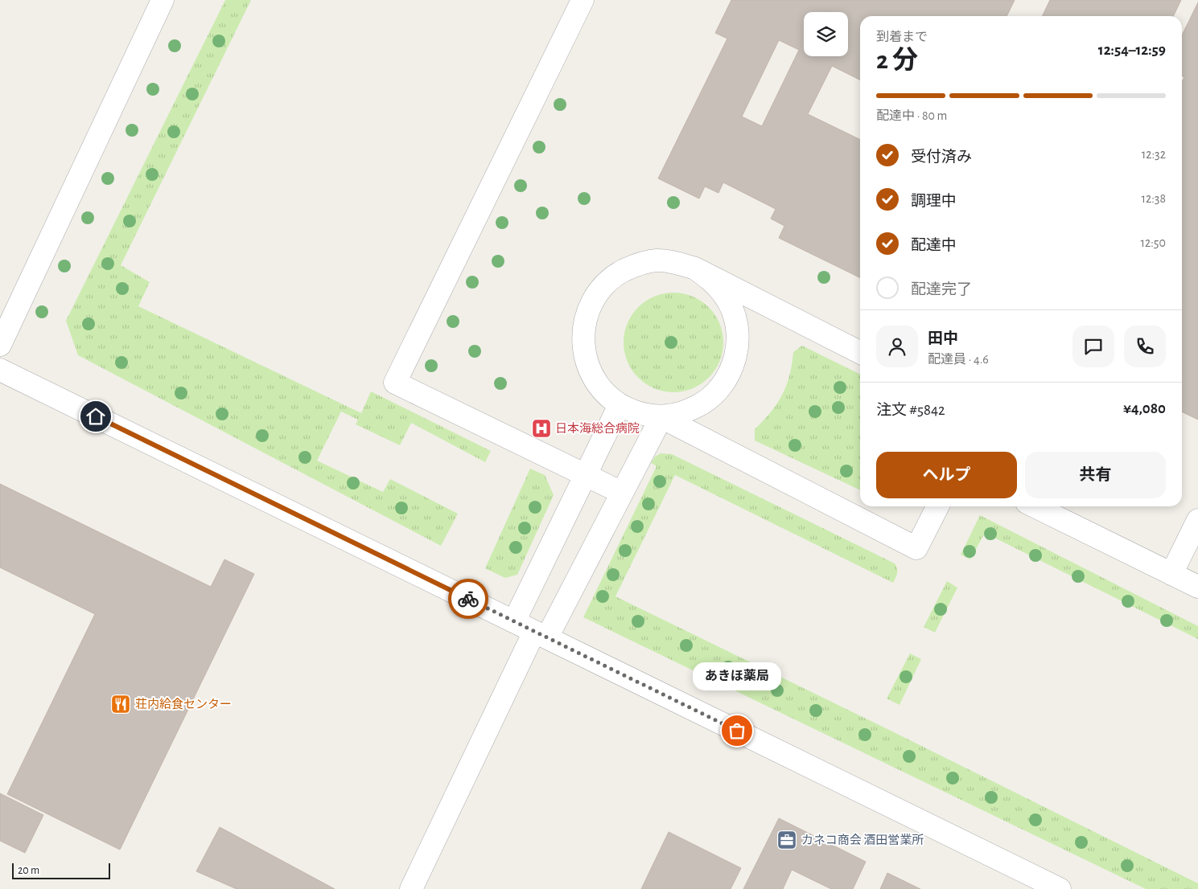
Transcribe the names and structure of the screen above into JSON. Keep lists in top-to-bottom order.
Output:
{
  "places": {
    "hospital": ["日本海総合病院"],
    "restaurant": ["荘内給食センター"],
    "other": ["あきほ薬局"],
    "office": ["カネコ商会 酒田営業所"]
  },
  "scale_bar": "20 m",
  "page": {
    "heading": ["2 分", "到着まで", "12:54–12:59"],
    "panel": [
      "田中",
      "配達員 · 4.6",
      "注文 #5842",
      "¥4,080"
    ],
    "bar": "配達中 · 80 m",
    "list": [
      ["受付済み", "12:32"],
      ["調理中", "12:38"],
      ["配達中", "12:50"],
      "配達完了"
    ],
    "buttons": ["ヘルプ", "共有"],
    "bubble": "あきほ薬局",
    "scale": "20 m"
  }
}
